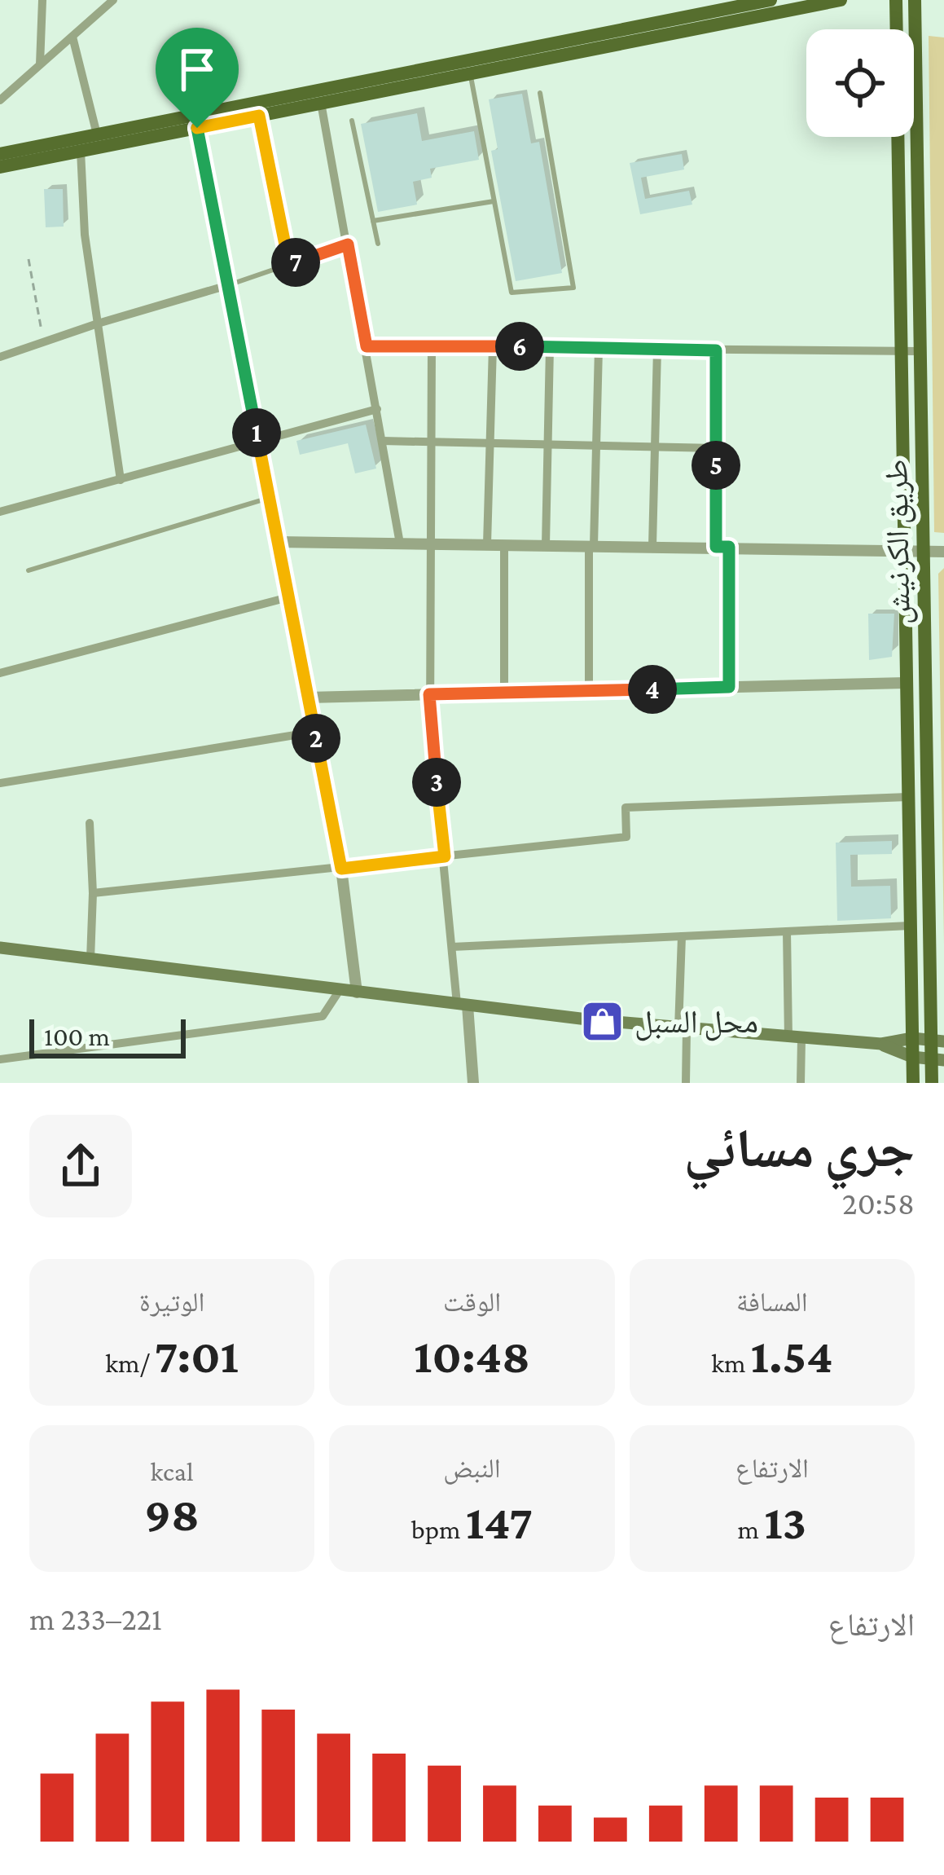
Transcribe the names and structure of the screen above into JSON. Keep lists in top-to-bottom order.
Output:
{
  "streets": {
    "main road": ["طريق الكرنيش"]
  },
  "places": {
    "shop": ["محل السبل"]
  },
  "scale_bar": "100 m",
  "page": {
    "pins": [
      "7",
      "6",
      "1",
      "5",
      "4",
      "2",
      "3"
    ],
    "scale": "100 m",
    "heading": ["جري مسائي", "20:58"],
    "stats": [
      ["المسافة", "1.54 km"],
      ["الوقت", "10:48"],
      ["الوتيرة", "7:01 /km"],
      ["الارتفاع", "13 m"],
      ["النبض", "147 bpm"],
      ["kcal", "98"]
    ],
    "chart": ["الارتفاع", "221–233 m"]
  }
}
